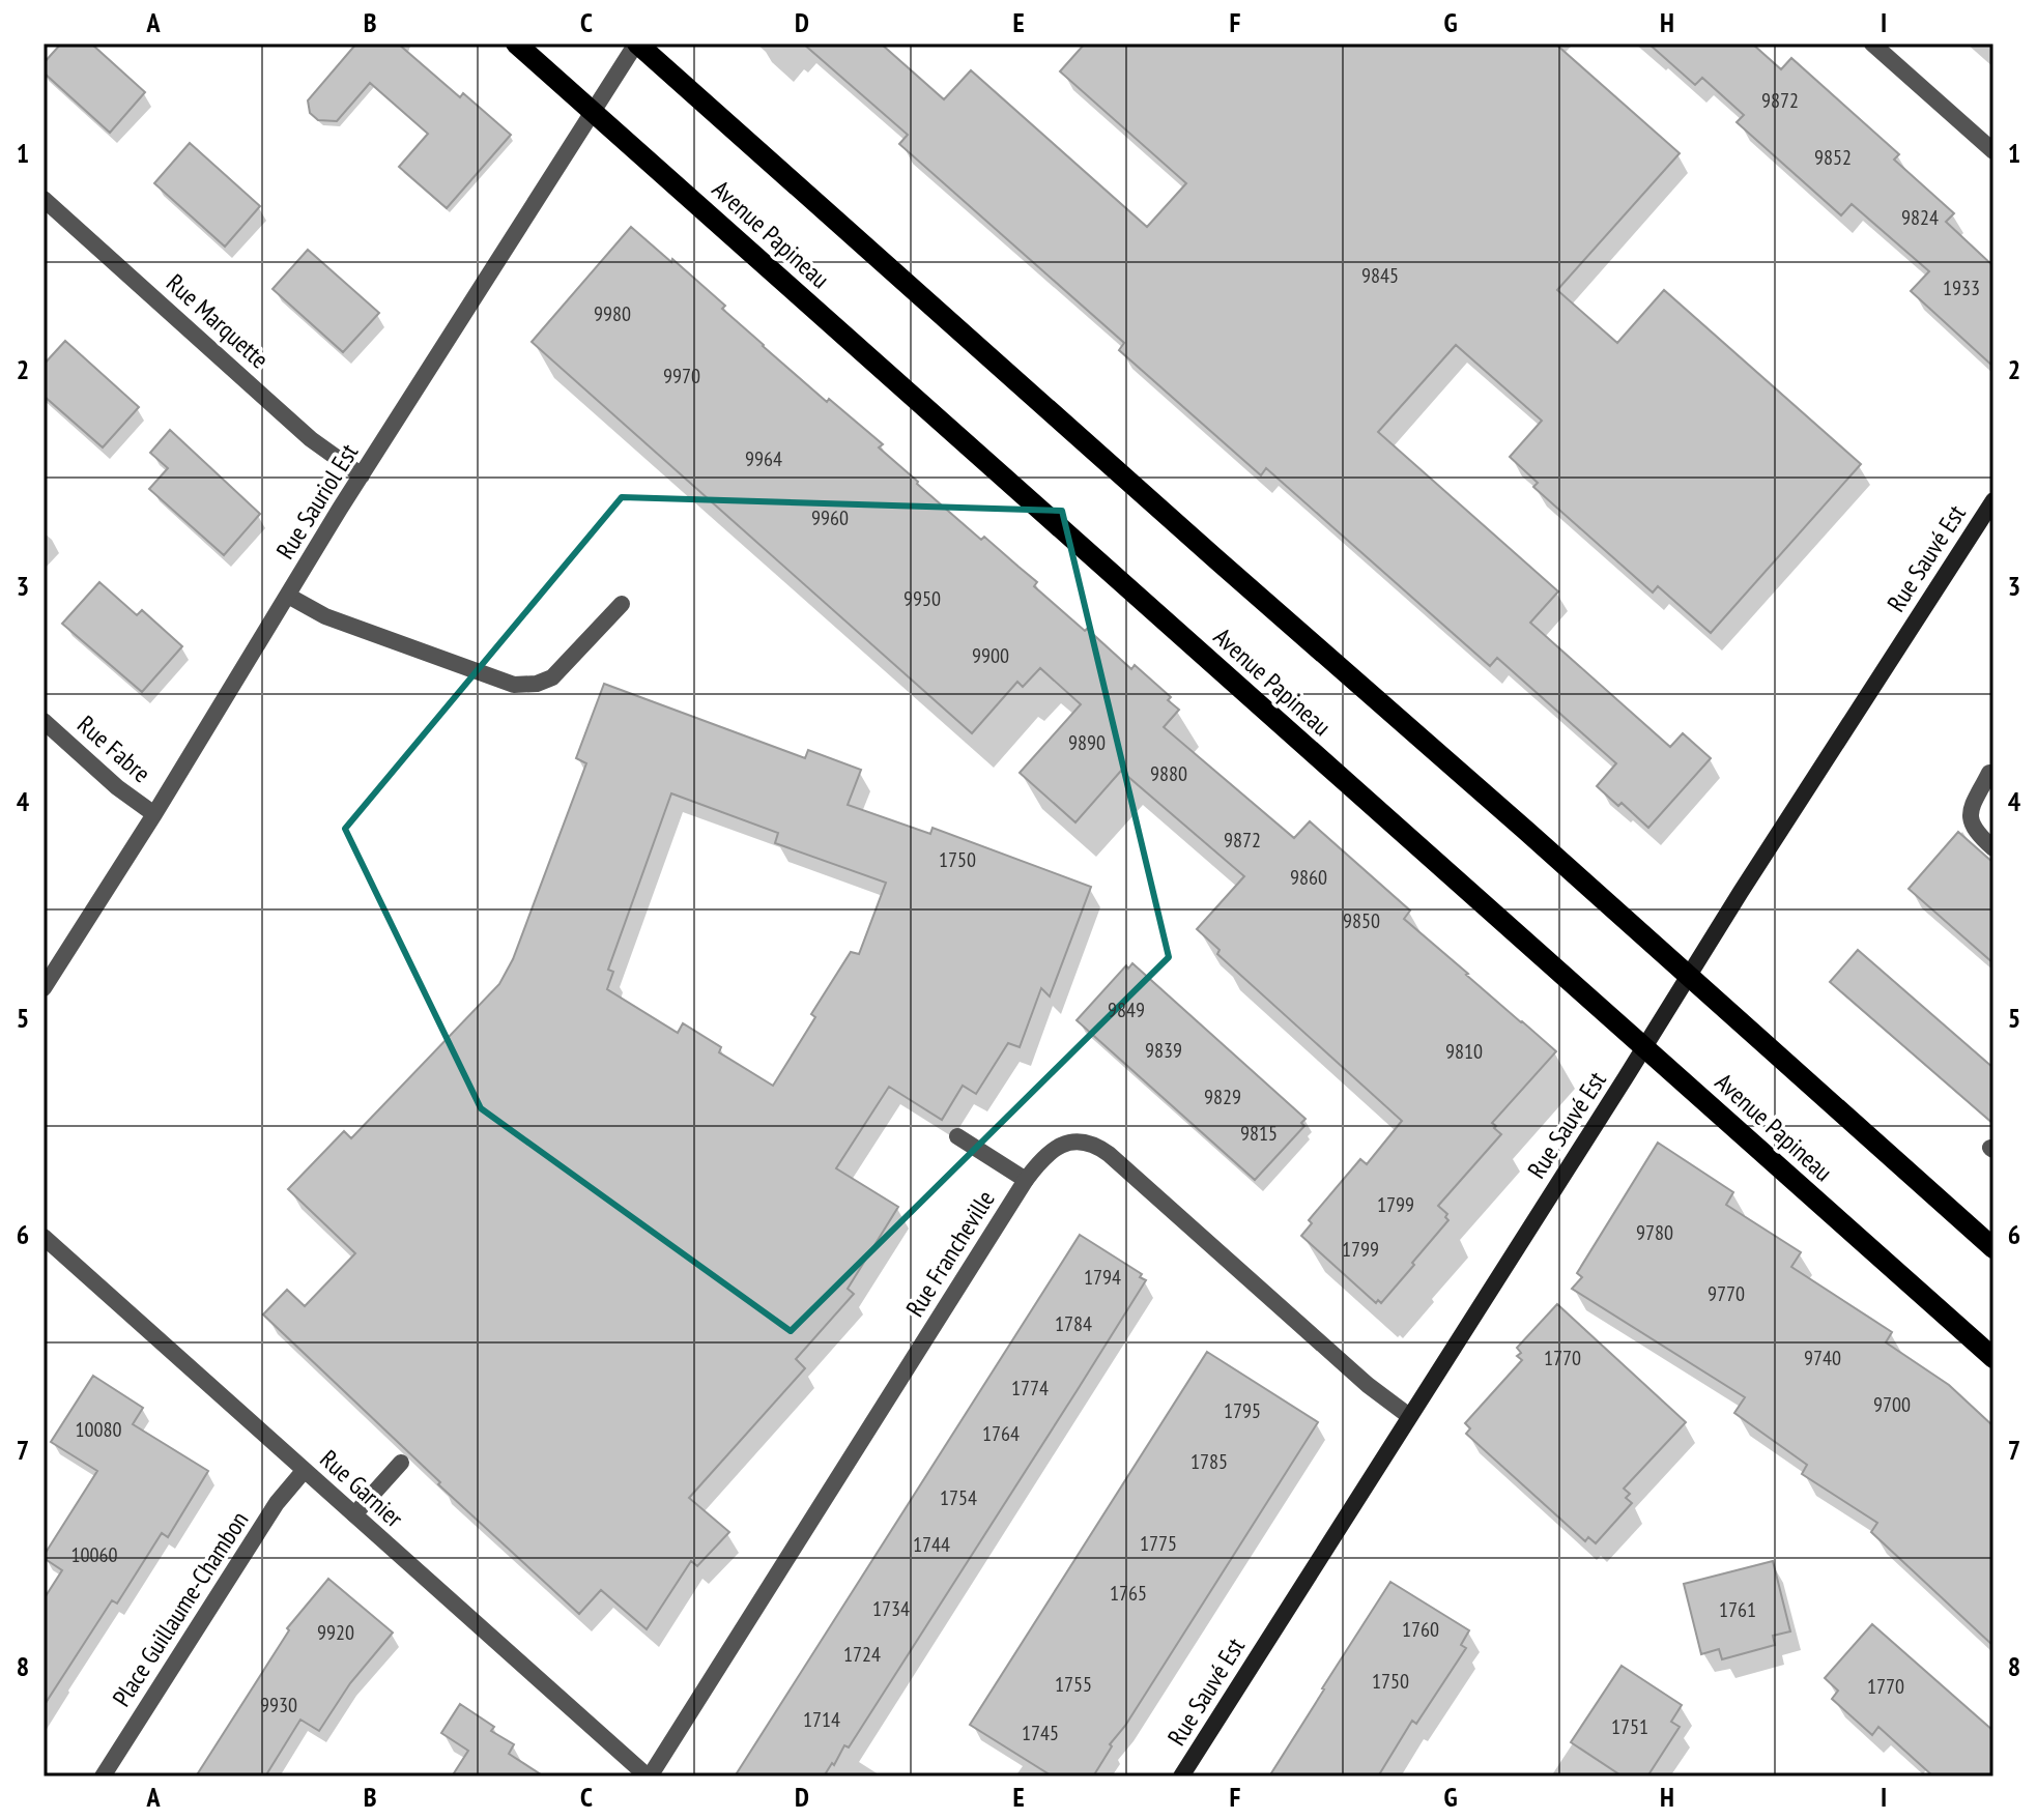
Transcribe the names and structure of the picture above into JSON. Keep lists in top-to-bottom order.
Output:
{
  "streets": {
    "main road": ["Avenue Papineau", "Rue Sauvé Est"],
    "street": [
      "Rue Marquette",
      "Rue Sauriol Est",
      "Rue Fabre",
      "Rue Francheville",
      "Rue Garnier",
      "Place Guillaume-Chambon"
    ]
  },
  "crossings": [
    ["Avenue Papineau", "Rue Sauriol Est"],
    ["Avenue Papineau", "Rue Sauvé Est"],
    ["Rue Marquette", "Rue Sauriol Est"],
    ["Rue Sauriol Est", "Rue Fabre"],
    ["Rue Sauvé Est", "Rue Francheville"],
    ["Rue Francheville", "Rue Garnier"],
    ["Rue Garnier", "Place Guillaume-Chambon"]
  ],
  "house_numbers": [
    "9872",
    "9852",
    "9824",
    "9845",
    "1933",
    "9980",
    "9970",
    "9964",
    "9960",
    "9950",
    "9900",
    "9890",
    "9880",
    "9872",
    "1750",
    "9860",
    "9850",
    "9849",
    "9839",
    "9810",
    "9829",
    "9815",
    "1799",
    "9780",
    "1799",
    "1794",
    "9770",
    "1784",
    "1770",
    "9740",
    "1774",
    "9700",
    "1795",
    "10080",
    "1764",
    "1785",
    "1754",
    "1775",
    "1744",
    "10060",
    "1765",
    "1734",
    "1761",
    "1760",
    "9920",
    "1724",
    "1750",
    "1755",
    "1770",
    "9930",
    "1714",
    "1751",
    "1745"
  ],
  "grid": {
    "columns": [
      "A",
      "B",
      "C",
      "D",
      "E",
      "F",
      "G",
      "H",
      "I"
    ],
    "rows": [
      "1",
      "2",
      "3",
      "4",
      "5",
      "6",
      "7",
      "8"
    ]
  }
}
